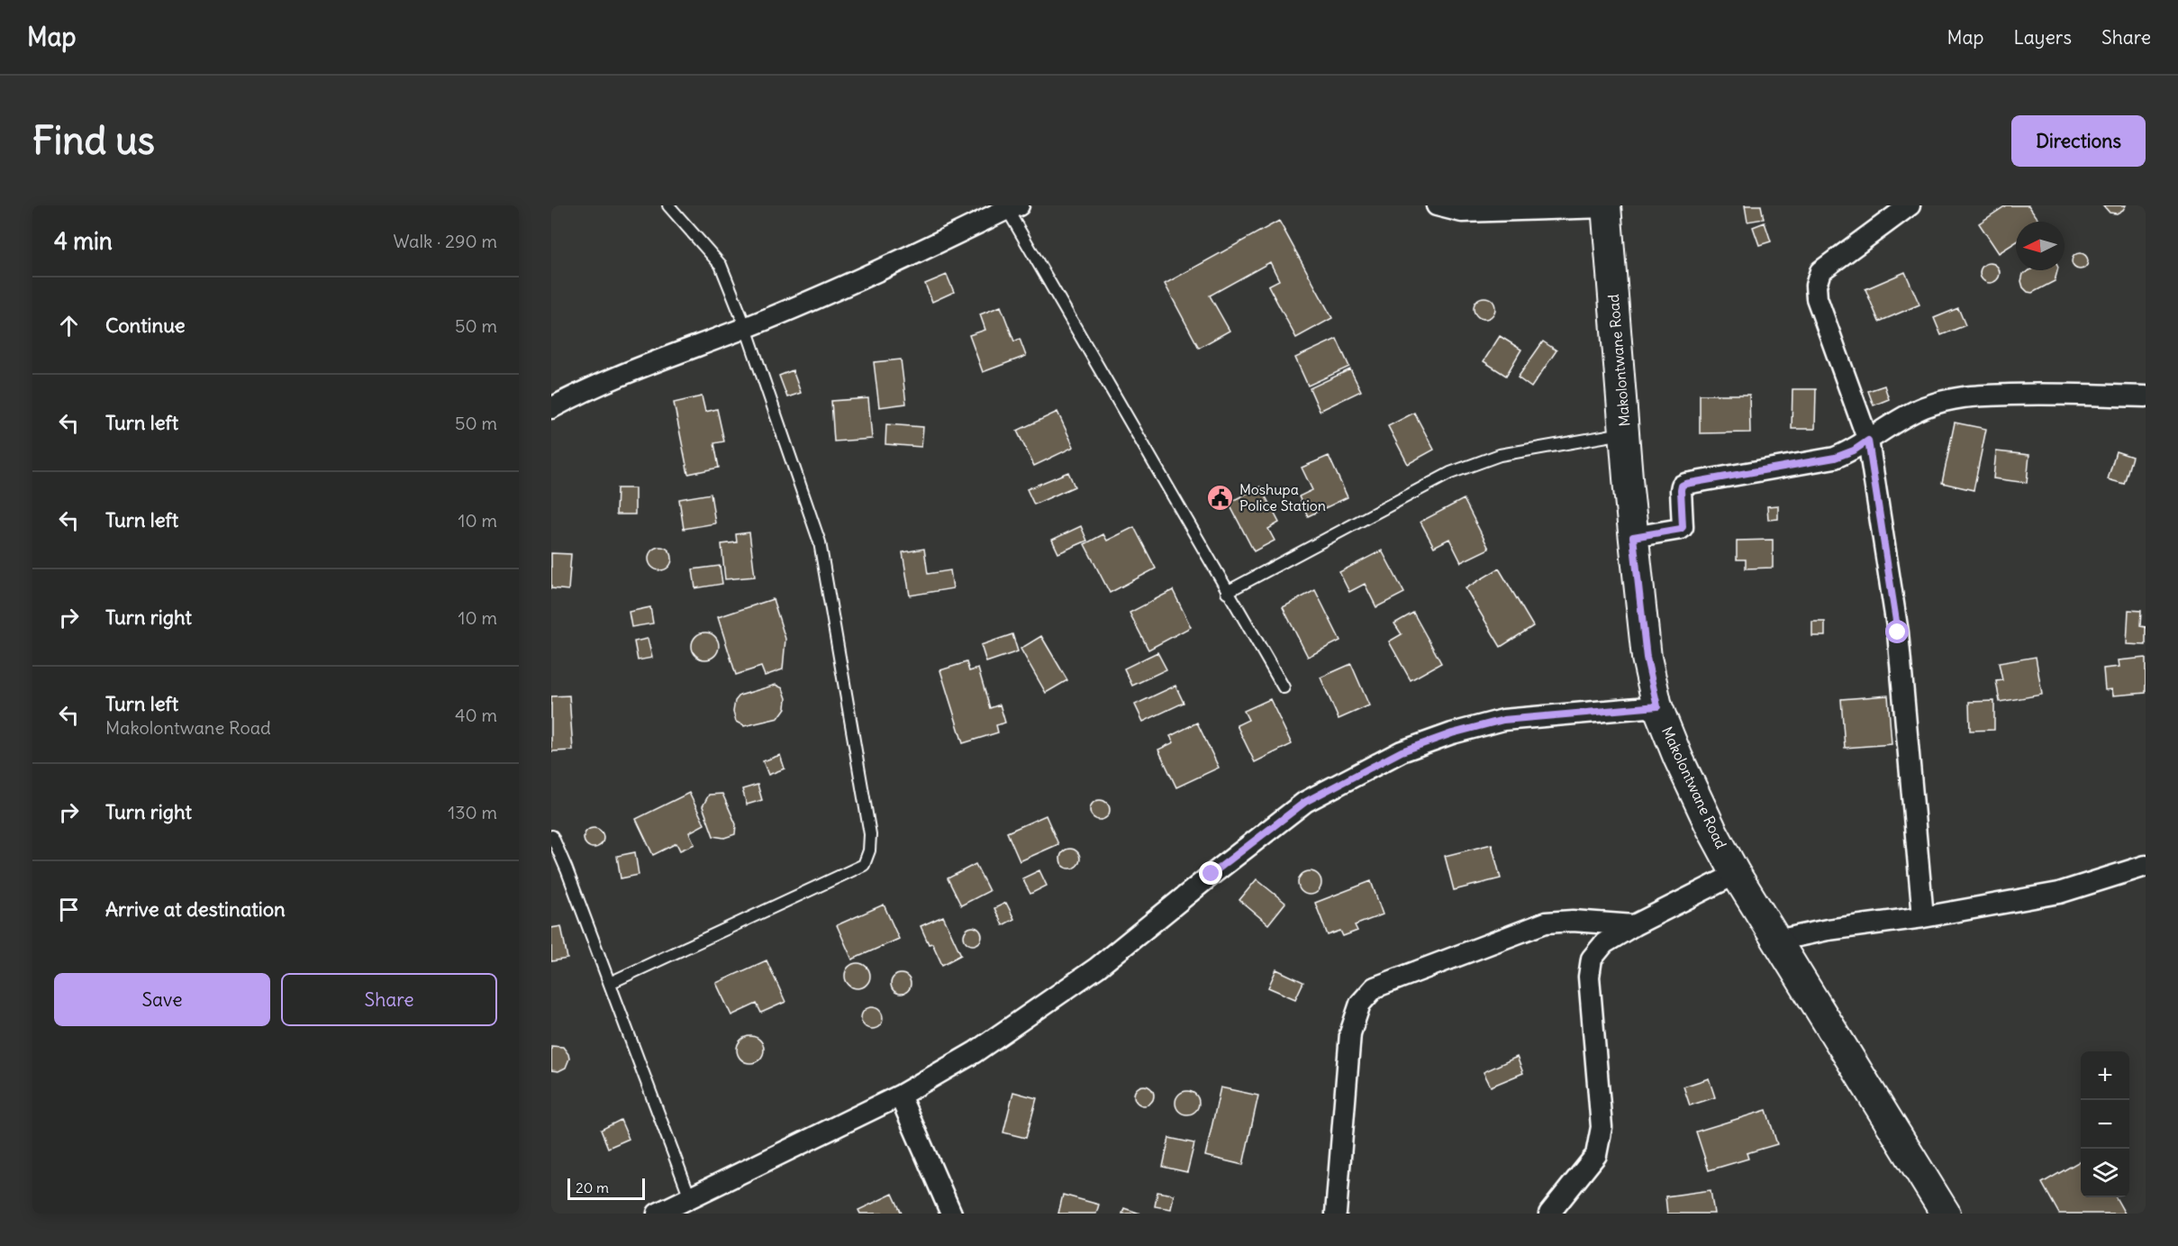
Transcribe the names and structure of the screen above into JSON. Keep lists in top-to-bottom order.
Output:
{
  "streets": {
    "main road": ["Makolontwane Road"]
  },
  "places": {
    "public building": ["Moshupa Police Station"]
  },
  "scale_bar": "20 m",
  "north": "left",
  "page": {
    "header": "Map",
    "nav": ["Map", "Layers", "Share"],
    "buttons": [
      "Directions",
      ["Save", "Share"]
    ],
    "title": "Find us",
    "heading": ["4 min", "Walk · 290 m"],
    "list": [
      ["Continue", "50 m"],
      ["Turn left", "50 m"],
      ["Turn left", "10 m"],
      ["Turn right", "10 m"],
      ["Turn left", "Makolontwane Road", "40 m"],
      ["Turn right", "130 m"],
      "Arrive at destination"
    ],
    "map_buttons": ["+", "−"],
    "scale": "20 m"
  }
}
